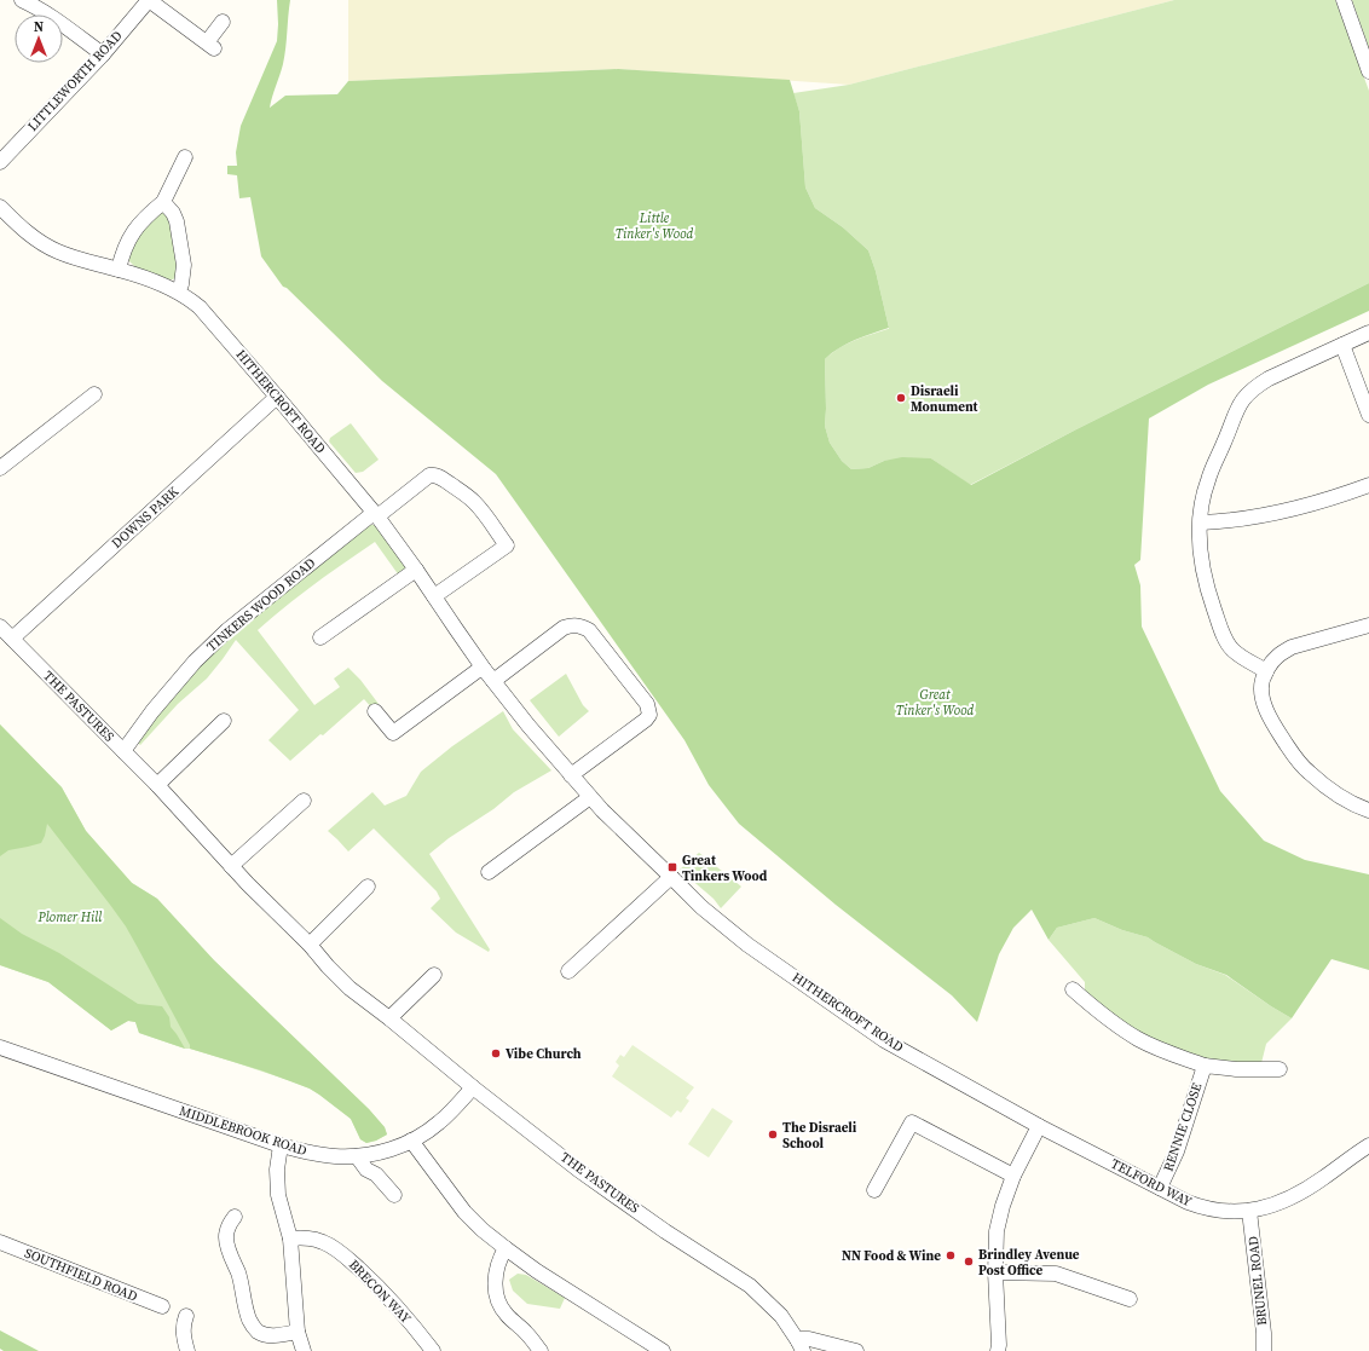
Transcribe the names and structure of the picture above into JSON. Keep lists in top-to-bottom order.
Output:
{
  "streets": {
    "street": [
      "LITTLEWORTH ROAD",
      "HITHERCROFT ROAD",
      "DOWNS PARK",
      "TINKERS WOOD ROAD",
      "THE PASTURES",
      "RENNIE CLOSE",
      "MIDDLEBROOK ROAD",
      "TELFORD WAY",
      "SOUTHFIELD ROAD",
      "BRUNEL ROAD",
      "BRECON WAY"
    ]
  },
  "crossings": [
    ["HITHERCROFT ROAD", "DOWNS PARK"],
    ["HITHERCROFT ROAD", "TINKERS WOOD ROAD"],
    ["HITHERCROFT ROAD", "TELFORD WAY"],
    ["DOWNS PARK", "THE PASTURES"],
    ["TINKERS WOOD ROAD", "THE PASTURES"],
    ["THE PASTURES", "MIDDLEBROOK ROAD"],
    ["RENNIE CLOSE", "TELFORD WAY"],
    ["TELFORD WAY", "BRUNEL ROAD"]
  ],
  "parks": ["Little Tinker's Wood", "Great Tinker's Wood", "Plomer Hill"],
  "places": {
    "other": [
      "Disraeli Monument",
      "Vibe Church",
      "The Disraeli School",
      "NN Food & Wine",
      "Brindley Avenue Post Office"
    ],
    "transit": ["Great Tinkers Wood"]
  },
  "north": "top"
}
